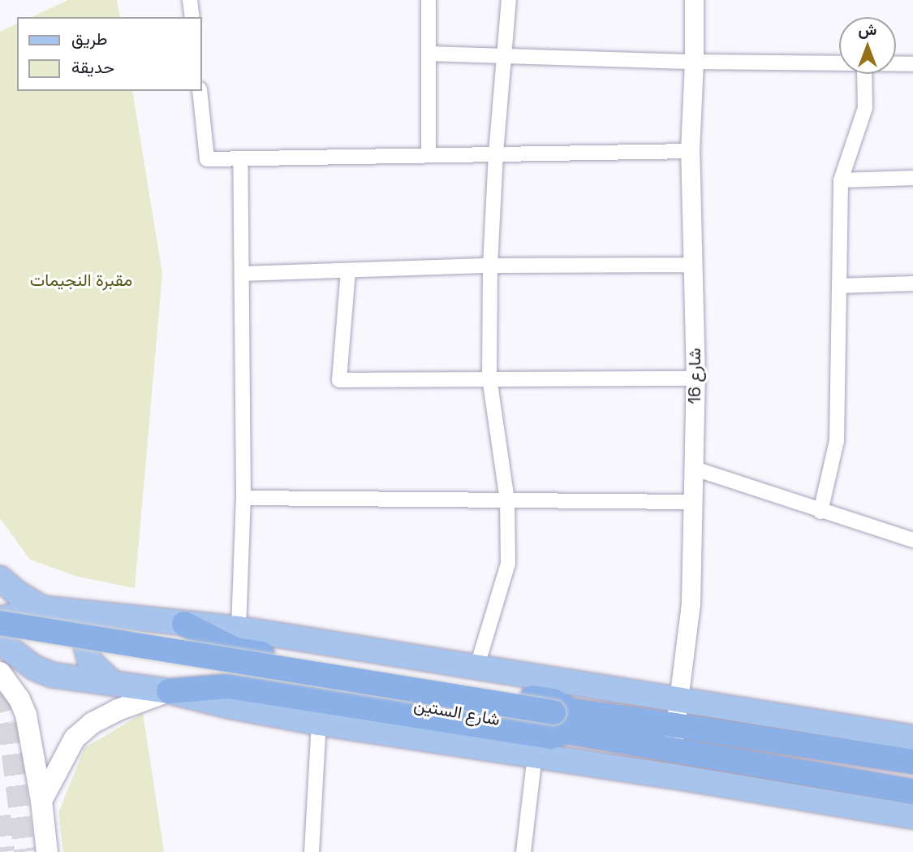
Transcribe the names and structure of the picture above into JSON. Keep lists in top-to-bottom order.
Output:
{
  "streets": {
    "highway": ["شارع الستين"],
    "street": ["شارع 16"]
  },
  "crossings": [
    ["شارع 16", "شارع الستين"]
  ],
  "parks": ["مقبرة النجيمات"],
  "legend": ["طريق", "حديقة"],
  "north": "top"
}
